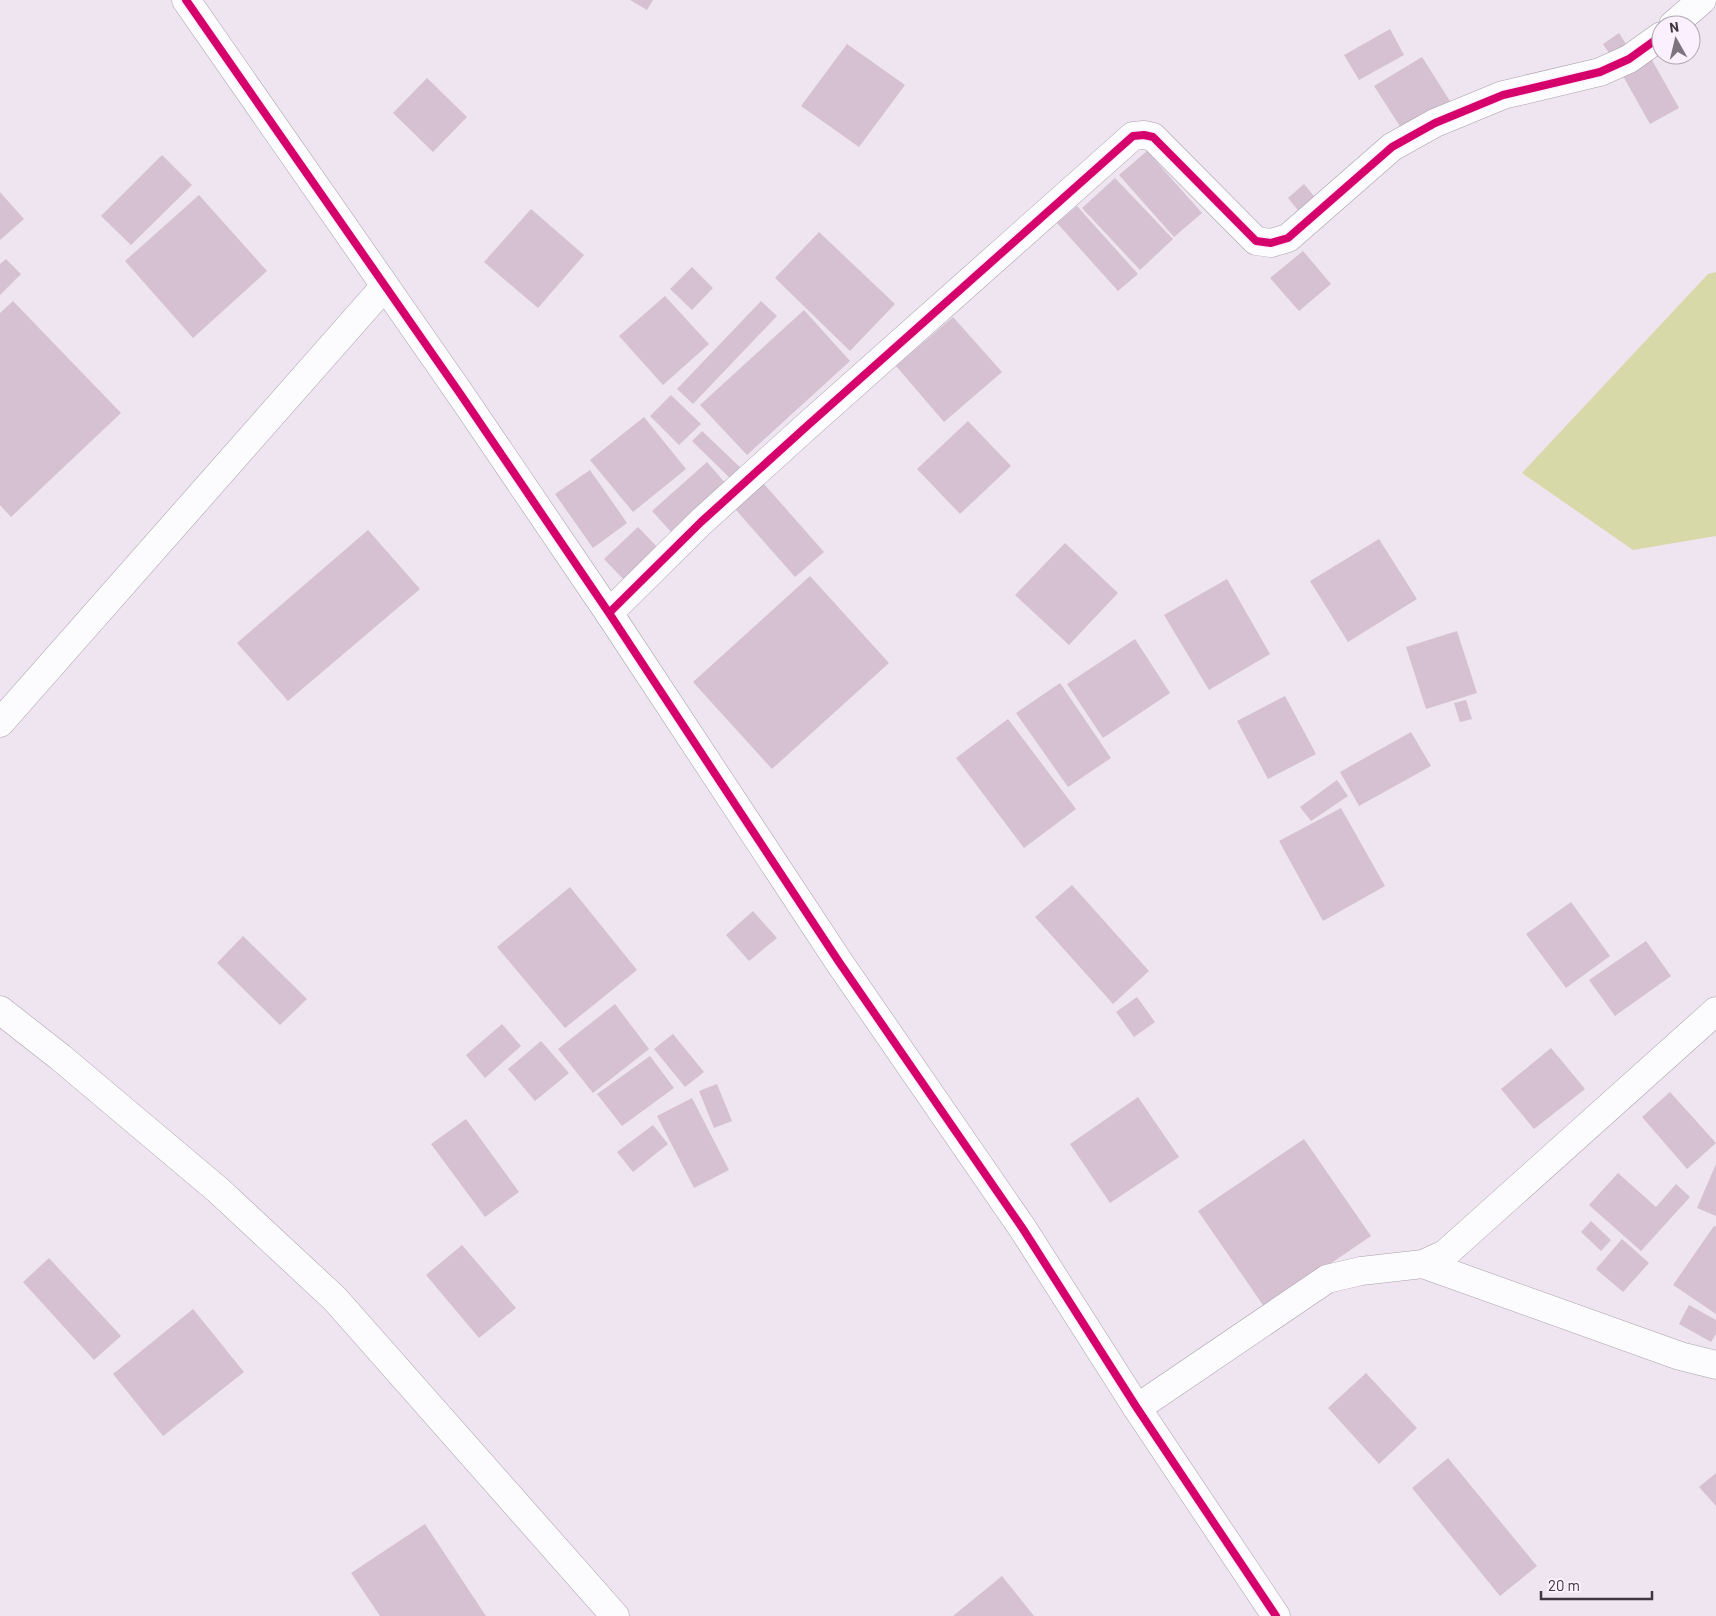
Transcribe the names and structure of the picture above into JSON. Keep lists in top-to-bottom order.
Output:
{
  "scale_bar": "20 m",
  "north": "top"
}
